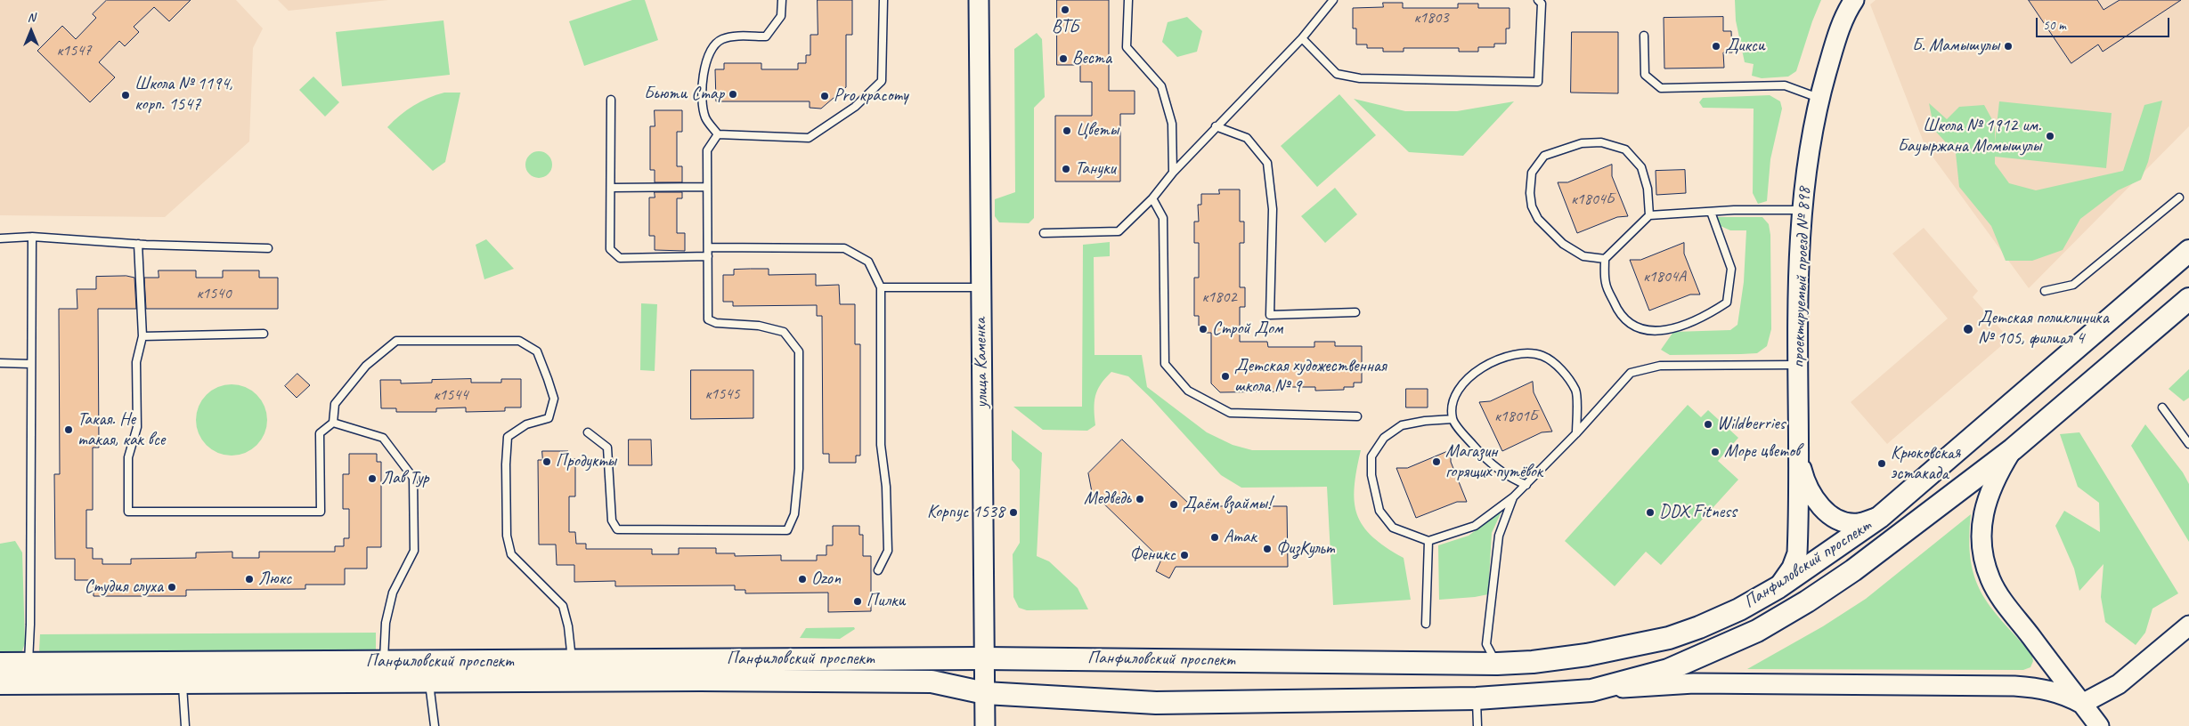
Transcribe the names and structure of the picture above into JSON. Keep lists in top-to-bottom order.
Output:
{
  "streets": {
    "main road": ["проектируемый проезд № 898", "улица Каменка", "Панфиловский проспект"]
  },
  "crossings": [
    ["проектируемый проезд № 898", "Панфиловский проспект"],
    ["улица Каменка", "Панфиловский проспект"]
  ],
  "places": [
    "ВТБ",
    "Дикси",
    "Б. Мамышулы",
    "Веста",
    "Бьюти Стар",
    "Школа № 1194, корп. 1547",
    "Pro красоту",
    "Цветы",
    "Школа № 1912 им. Бауыржана Момышулы",
    "Тануки",
    "Строй Дом",
    "Детская поликлиника № 105, филиал 4",
    "Детская художественная школа № 9",
    "Wildberries",
    "Такая. Не такая, как все",
    "Море цветов",
    "Продукты",
    "Магазин горящих путёвок",
    "Крюковская эстакада",
    "Лав Тур",
    "Медведь",
    "Даём взаймы!",
    "Корпус 1538",
    "DDX Fitness",
    "Атак",
    "ФизКульт",
    "Феникс",
    "Люкс",
    "Ozon",
    "Студия слуха",
    "Пилки"
  ],
  "house_numbers": [
    "к1803",
    "к1547",
    "к1804Б",
    "к1804А",
    "к1540",
    "к1802",
    "к1545",
    "к1544",
    "к1801Б"
  ],
  "scale_bar": "50 m",
  "north": "top"
}
